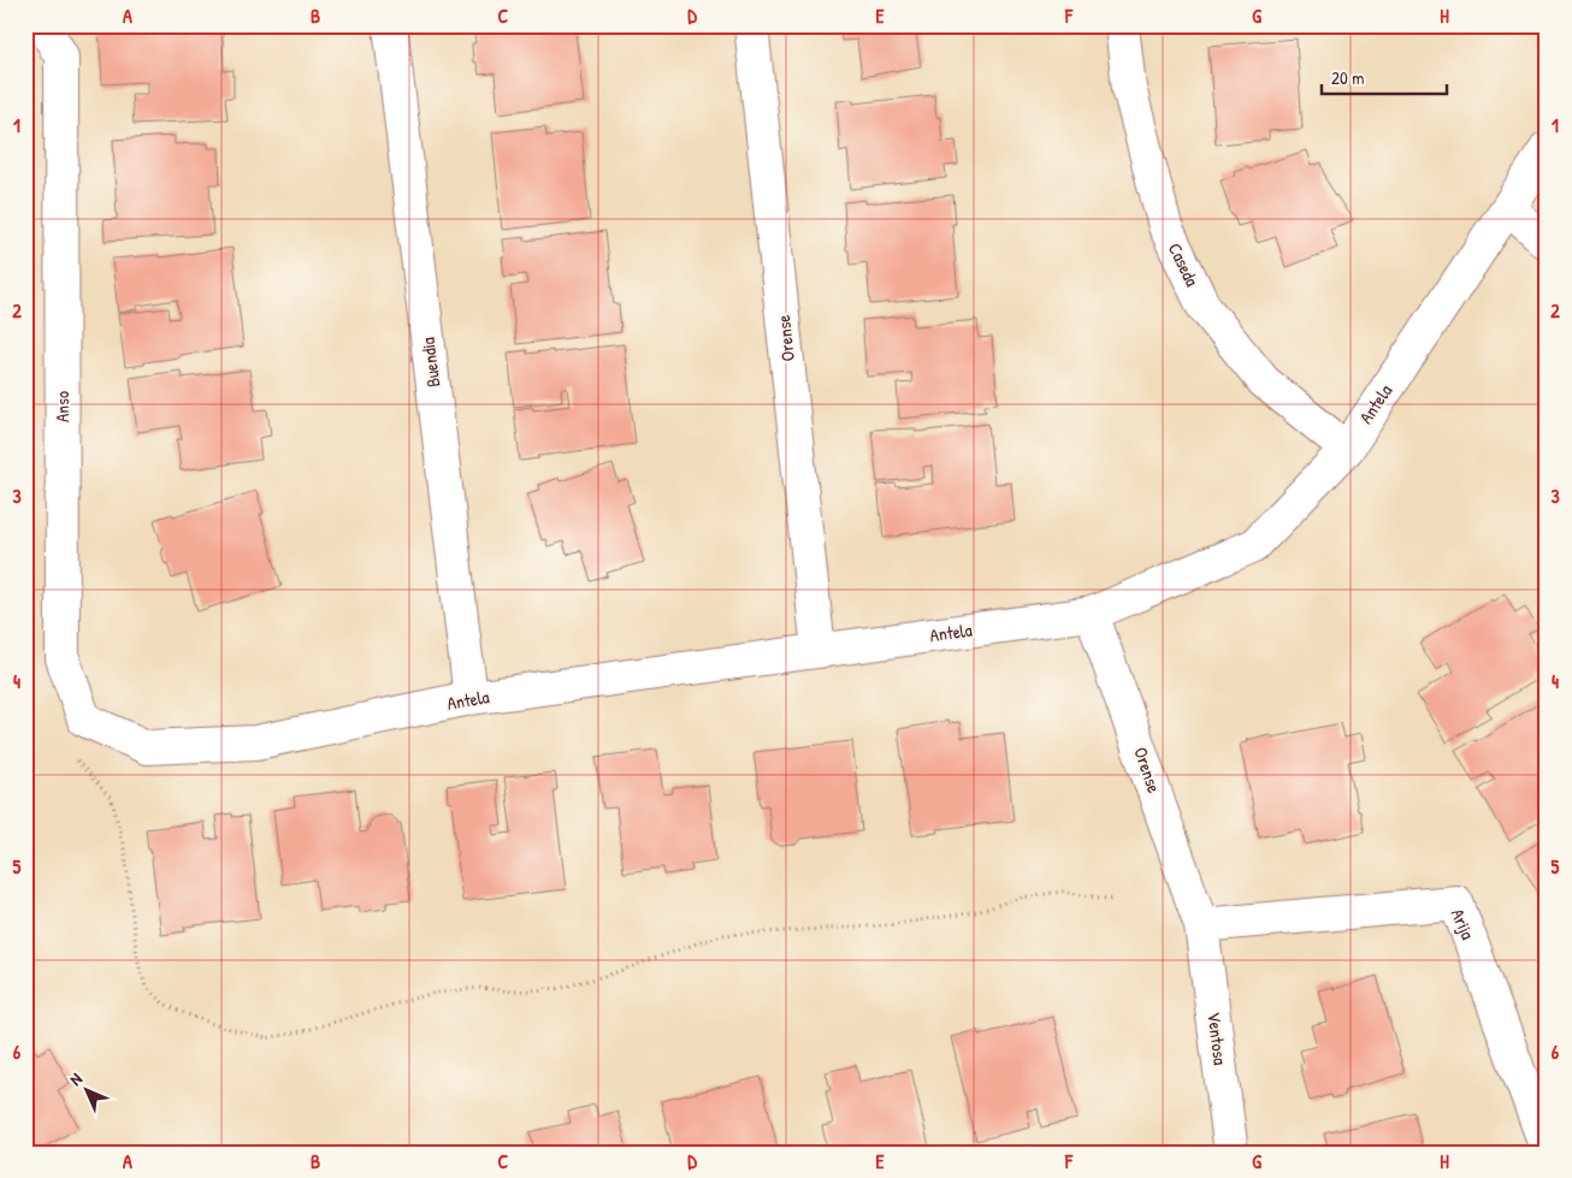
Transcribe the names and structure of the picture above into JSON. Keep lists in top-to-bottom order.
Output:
{
  "streets": {
    "street": [
      "Caseda",
      "Orense",
      "Buendia",
      "Antela",
      "Anso",
      "Arija",
      "Ventosa"
    ]
  },
  "crossings": [
    ["Caseda", "Antela"],
    ["Orense", "Antela"],
    ["Orense", "Arija"],
    ["Orense", "Ventosa"],
    ["Buendia", "Antela"],
    ["Antela", "Anso"],
    ["Arija", "Ventosa"]
  ],
  "scale_bar": "20 m",
  "north": "top left",
  "grid": {
    "columns": [
      "A",
      "B",
      "C",
      "D",
      "E",
      "F",
      "G",
      "H"
    ],
    "rows": [
      "1",
      "2",
      "3",
      "4",
      "5",
      "6"
    ]
  }
}
